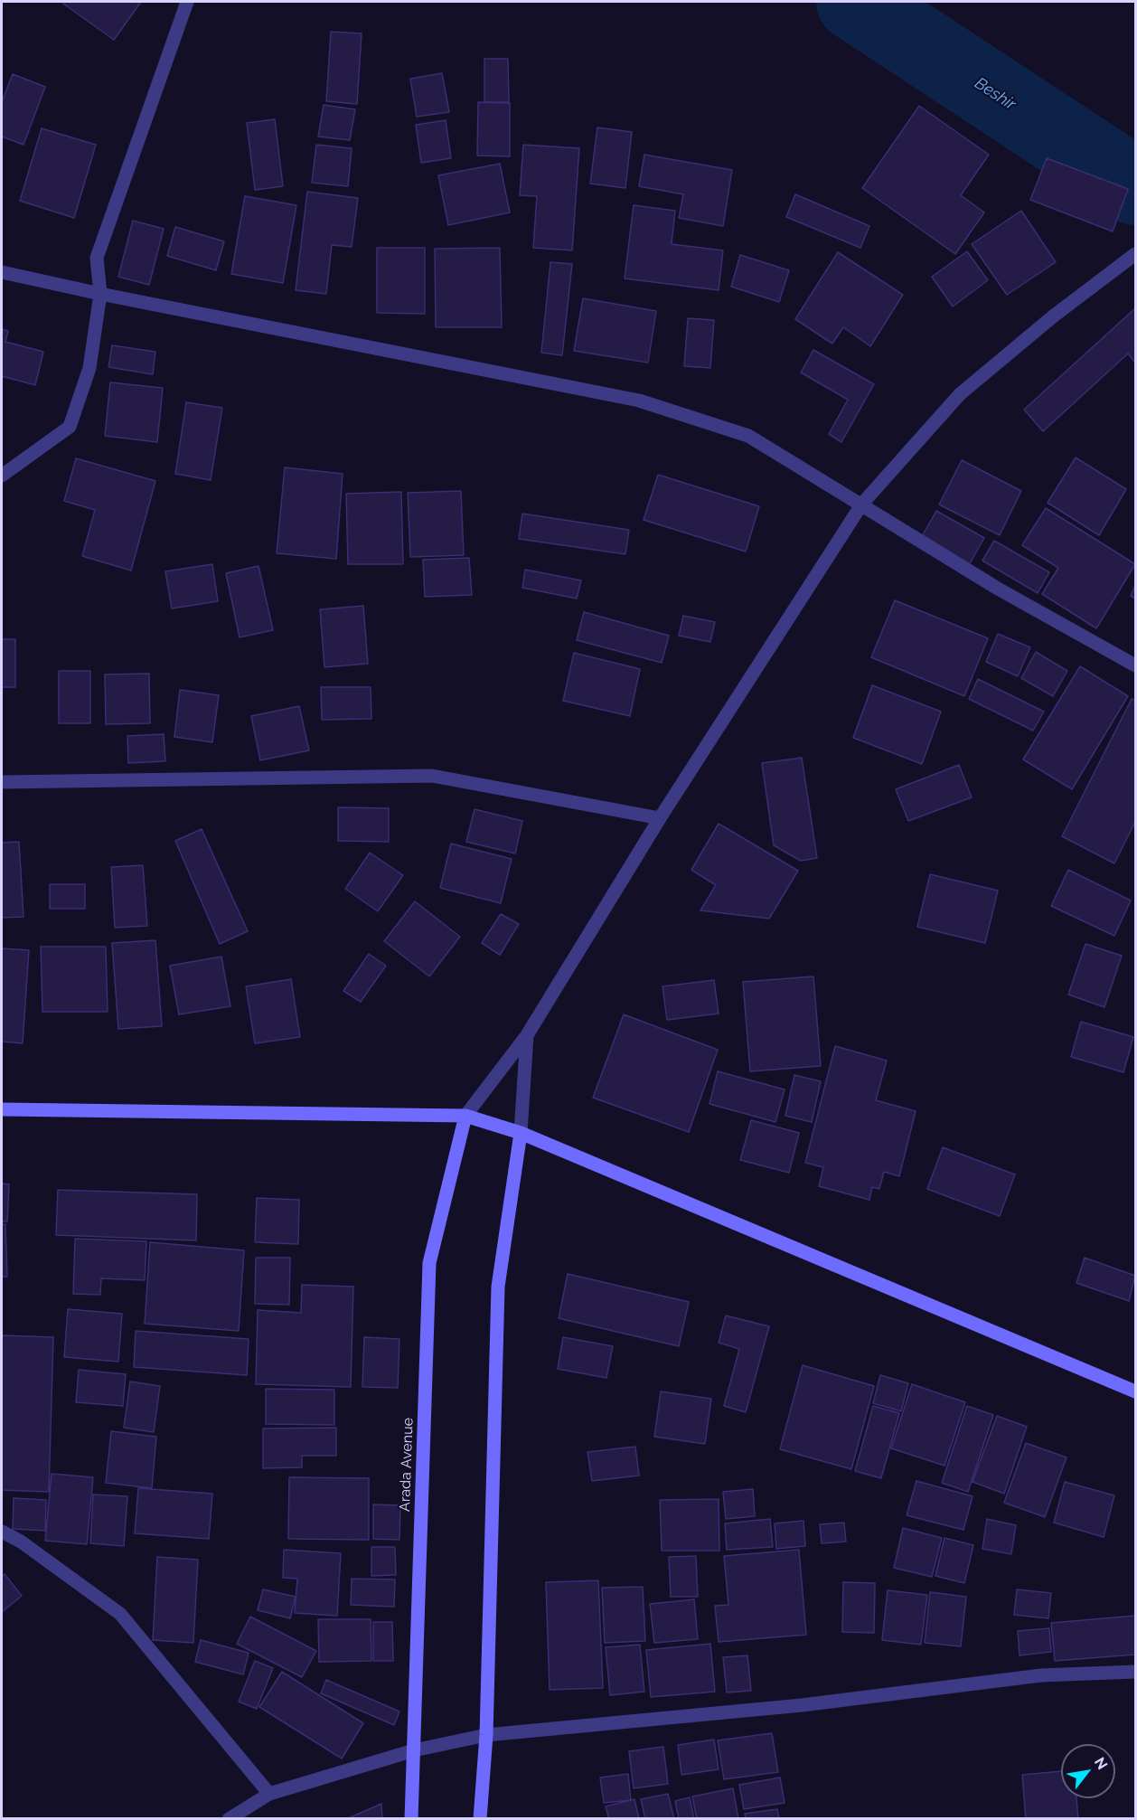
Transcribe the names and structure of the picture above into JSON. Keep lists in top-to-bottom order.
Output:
{
  "streets": {
    "main road": ["Arada Avenue"]
  },
  "water": ["Beshir"],
  "north": "top right"
}
